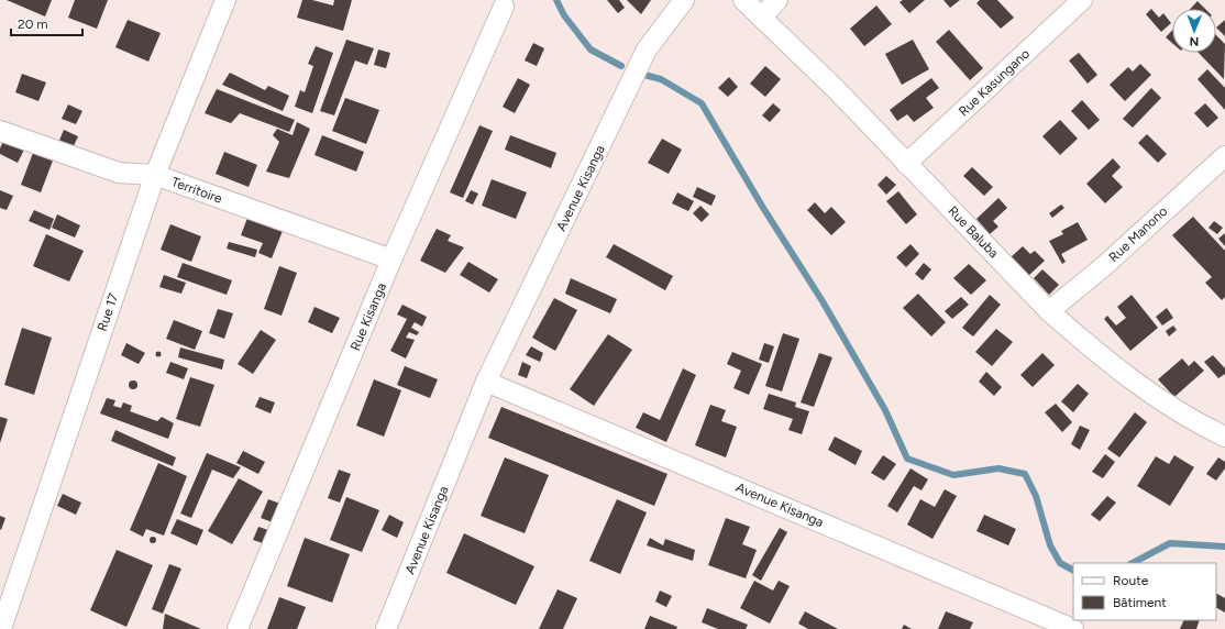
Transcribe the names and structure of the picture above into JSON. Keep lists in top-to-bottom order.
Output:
{
  "streets": {
    "street": [
      "Rue Kasungano",
      "Avenue Kisanga",
      "Territoire",
      "Rue Baluba",
      "Rue Manono",
      "Rue 17",
      "Rue Kisanga"
    ]
  },
  "crossings": [
    ["Rue Kasungano", "Rue Baluba"],
    ["Territoire", "Rue 17"],
    ["Territoire", "Rue Kisanga"],
    ["Rue Baluba", "Rue Manono"]
  ],
  "legend": ["Route", "Bâtiment"],
  "scale_bar": "20 m",
  "north": "bottom"
}
